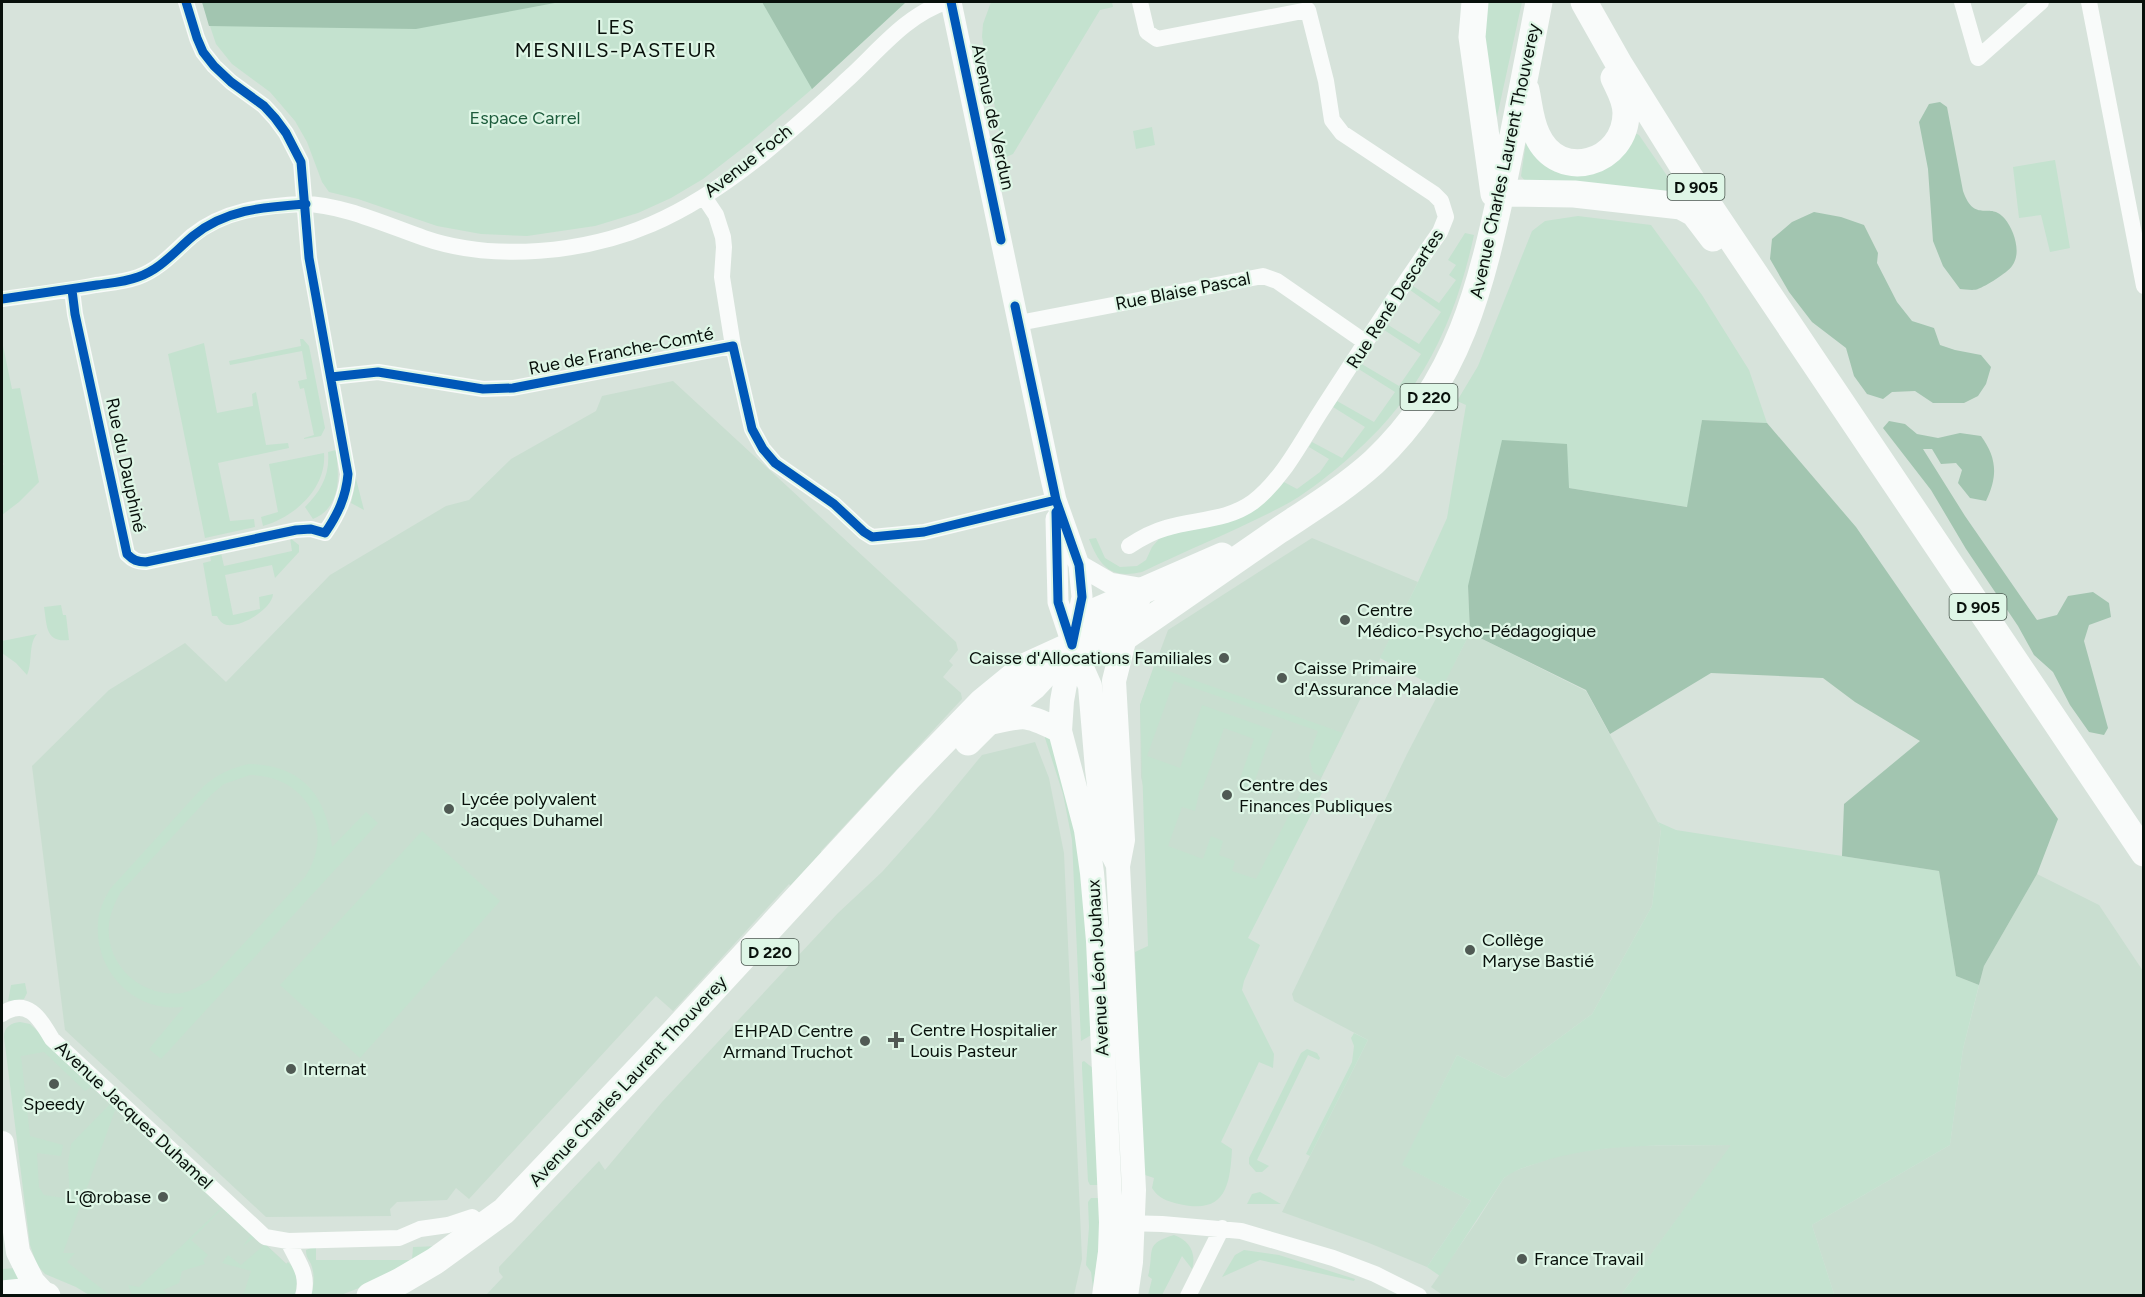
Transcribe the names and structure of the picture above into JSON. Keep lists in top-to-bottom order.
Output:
{
  "streets": {
    "main road": [
      "Avenue Charles Laurent Thouverey",
      "D 905",
      "D 220",
      "Avenue Léon Jouhaux"
    ],
    "street": [
      "Avenue de Verdun",
      "Avenue Foch",
      "Rue Blaise Pascal",
      "Rue René Descartes",
      "Rue de Franche-Comté",
      "Rue du Dauphiné",
      "Avenue Jacques Duhamel"
    ]
  },
  "crossings": [
    ["Avenue de Verdun", "Avenue Charles Laurent Thouverey"],
    ["Avenue de Verdun", "Rue Blaise Pascal"],
    ["Avenue de Verdun", "Rue de Franche-Comté"],
    ["Avenue de Verdun", "D 220"],
    ["Avenue de Verdun", "Avenue Léon Jouhaux"],
    ["Avenue Foch", "Rue du Dauphiné"],
    ["Avenue Charles Laurent Thouverey", "D 905"],
    ["Avenue Charles Laurent Thouverey", "D 220"],
    ["Avenue Charles Laurent Thouverey", "Avenue Léon Jouhaux"],
    ["Rue Blaise Pascal", "Rue René Descartes"],
    ["Rue de Franche-Comté", "Rue du Dauphiné"],
    ["D 220", "Avenue Léon Jouhaux"]
  ],
  "districts": ["LES MESNILS-PASTEUR"],
  "parks": ["Espace Carrel"],
  "places": {
    "other": [
      "Centre Médico-Psycho-Pédagogique",
      "Caisse d'Allocations Familiales",
      "Caisse Primaire d'Assurance Maladie",
      "Centre des Finances Publiques",
      "Lycée polyvalent Jacques Duhamel",
      "Collège Maryse Bastié",
      "EHPAD Centre Armand Truchot",
      "Internat",
      "Speedy",
      "L'@robase",
      "France Travail"
    ],
    "health": ["Centre Hospitalier Louis Pasteur"]
  }
}
